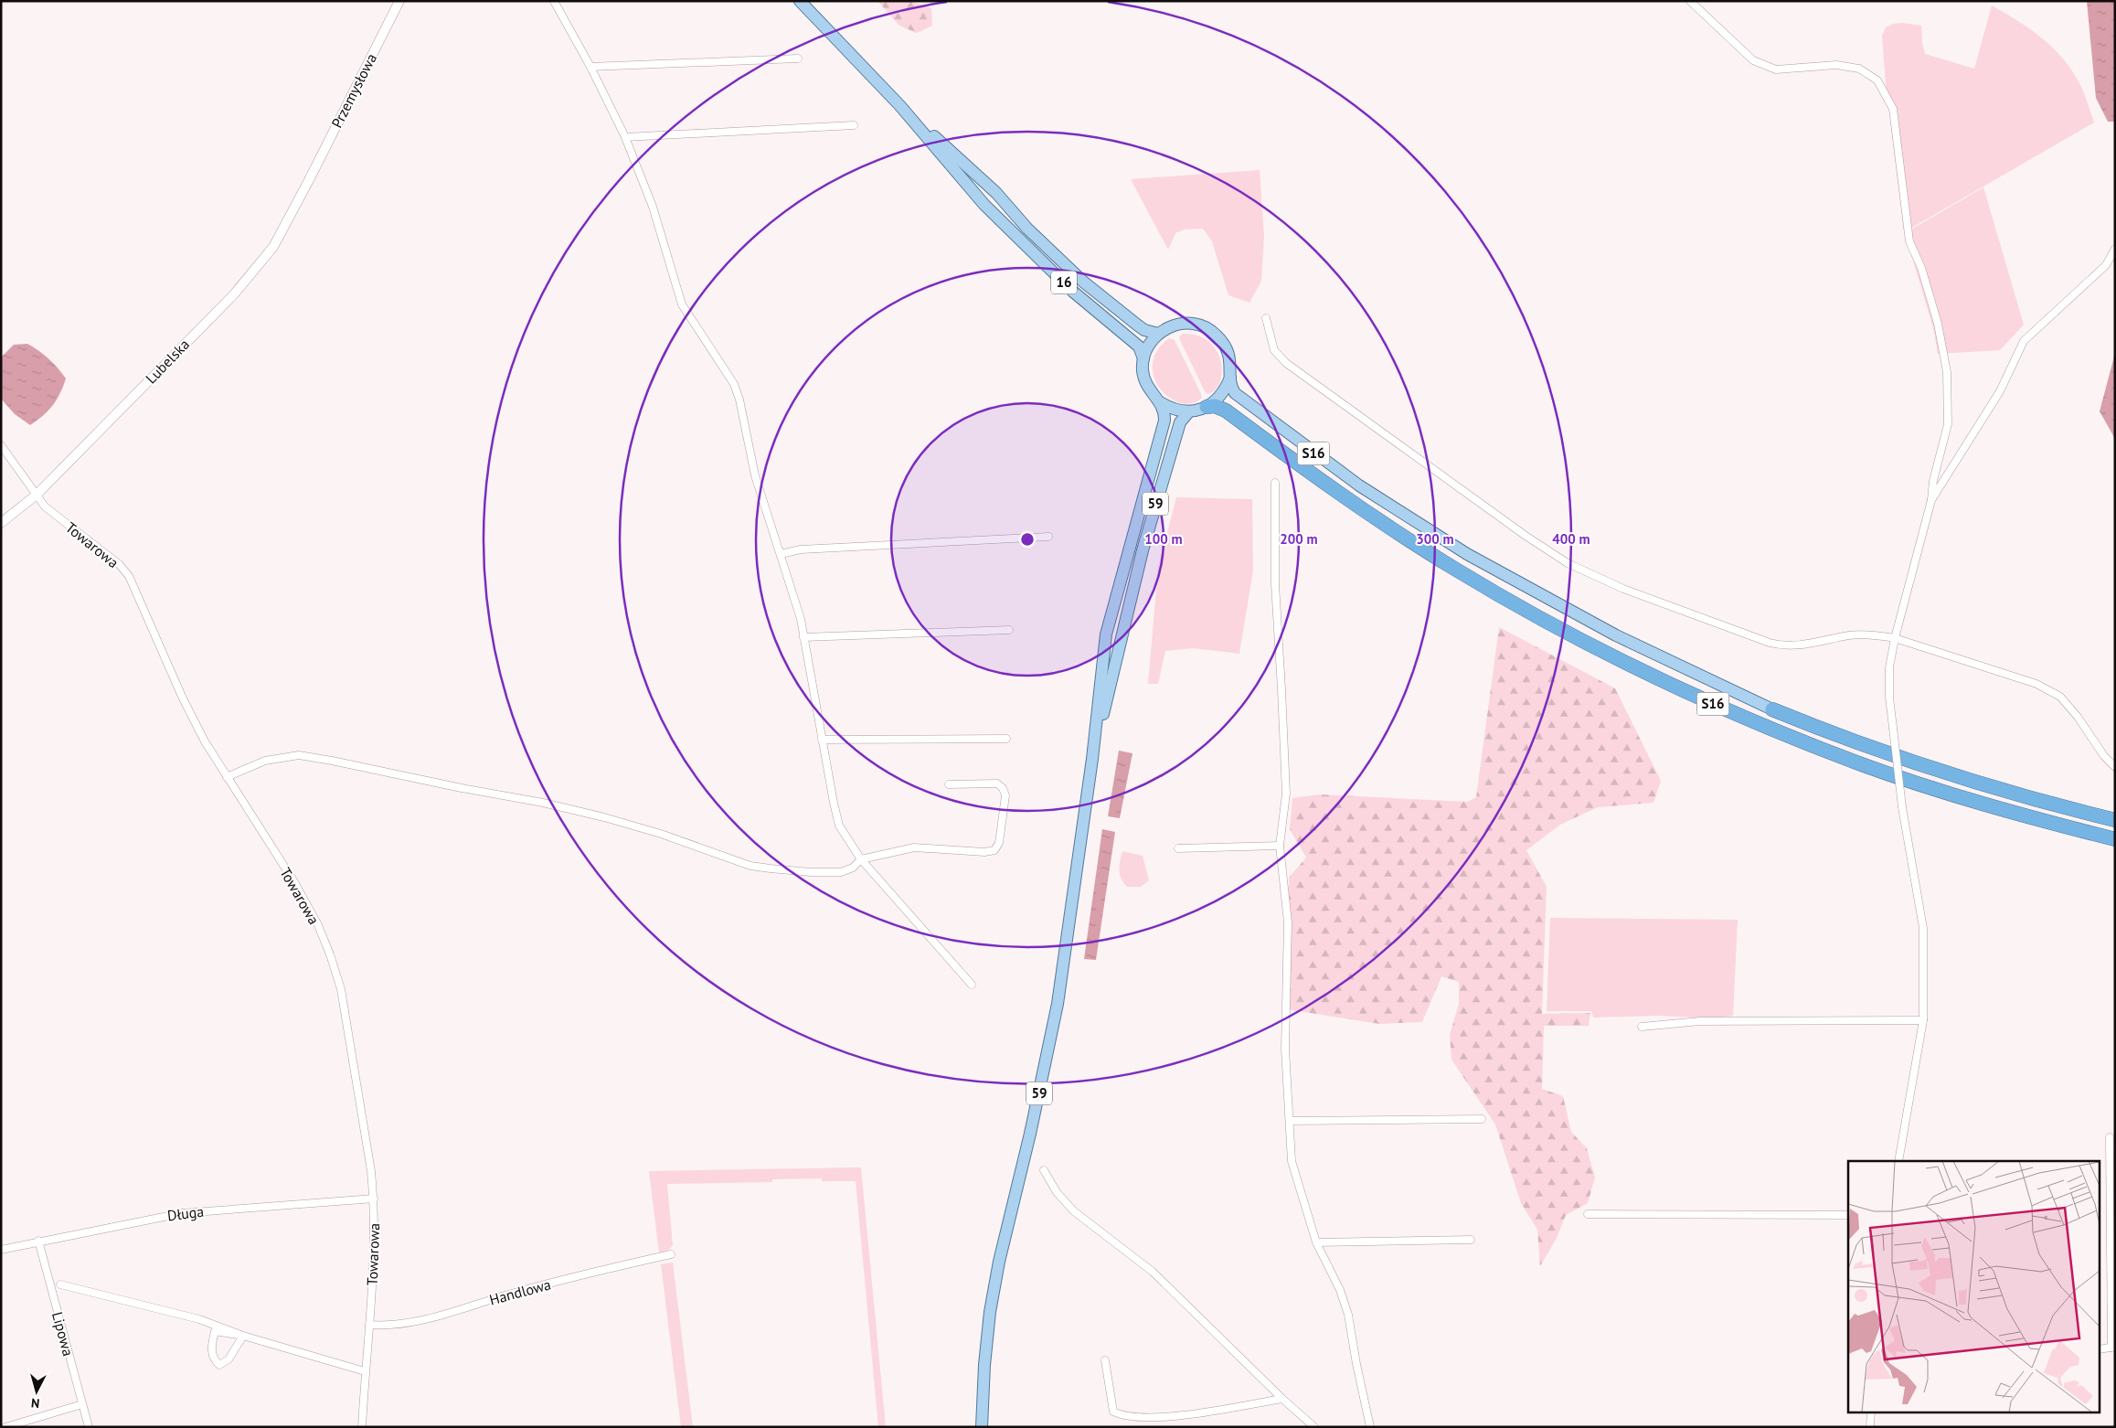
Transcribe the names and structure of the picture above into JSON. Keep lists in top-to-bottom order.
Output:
{
  "streets": {
    "highway": ["S16"],
    "main road": ["16", "59"],
    "street": [
      "Przemysłowa",
      "Lubelska",
      "Towarowa",
      "Długa",
      "Handlowa",
      "Lipowa"
    ]
  },
  "crossings": [
    ["Przemysłowa", "Lubelska"],
    ["16", "S16"],
    ["16", "59"],
    ["Lubelska", "Towarowa"],
    ["S16", "59"],
    ["Towarowa", "Długa"],
    ["Towarowa", "Handlowa"],
    ["Długa", "Lipowa"]
  ],
  "north": "bottom",
  "rings": [
    "100 m",
    "200 m",
    "300 m",
    "400 m"
  ]
}
